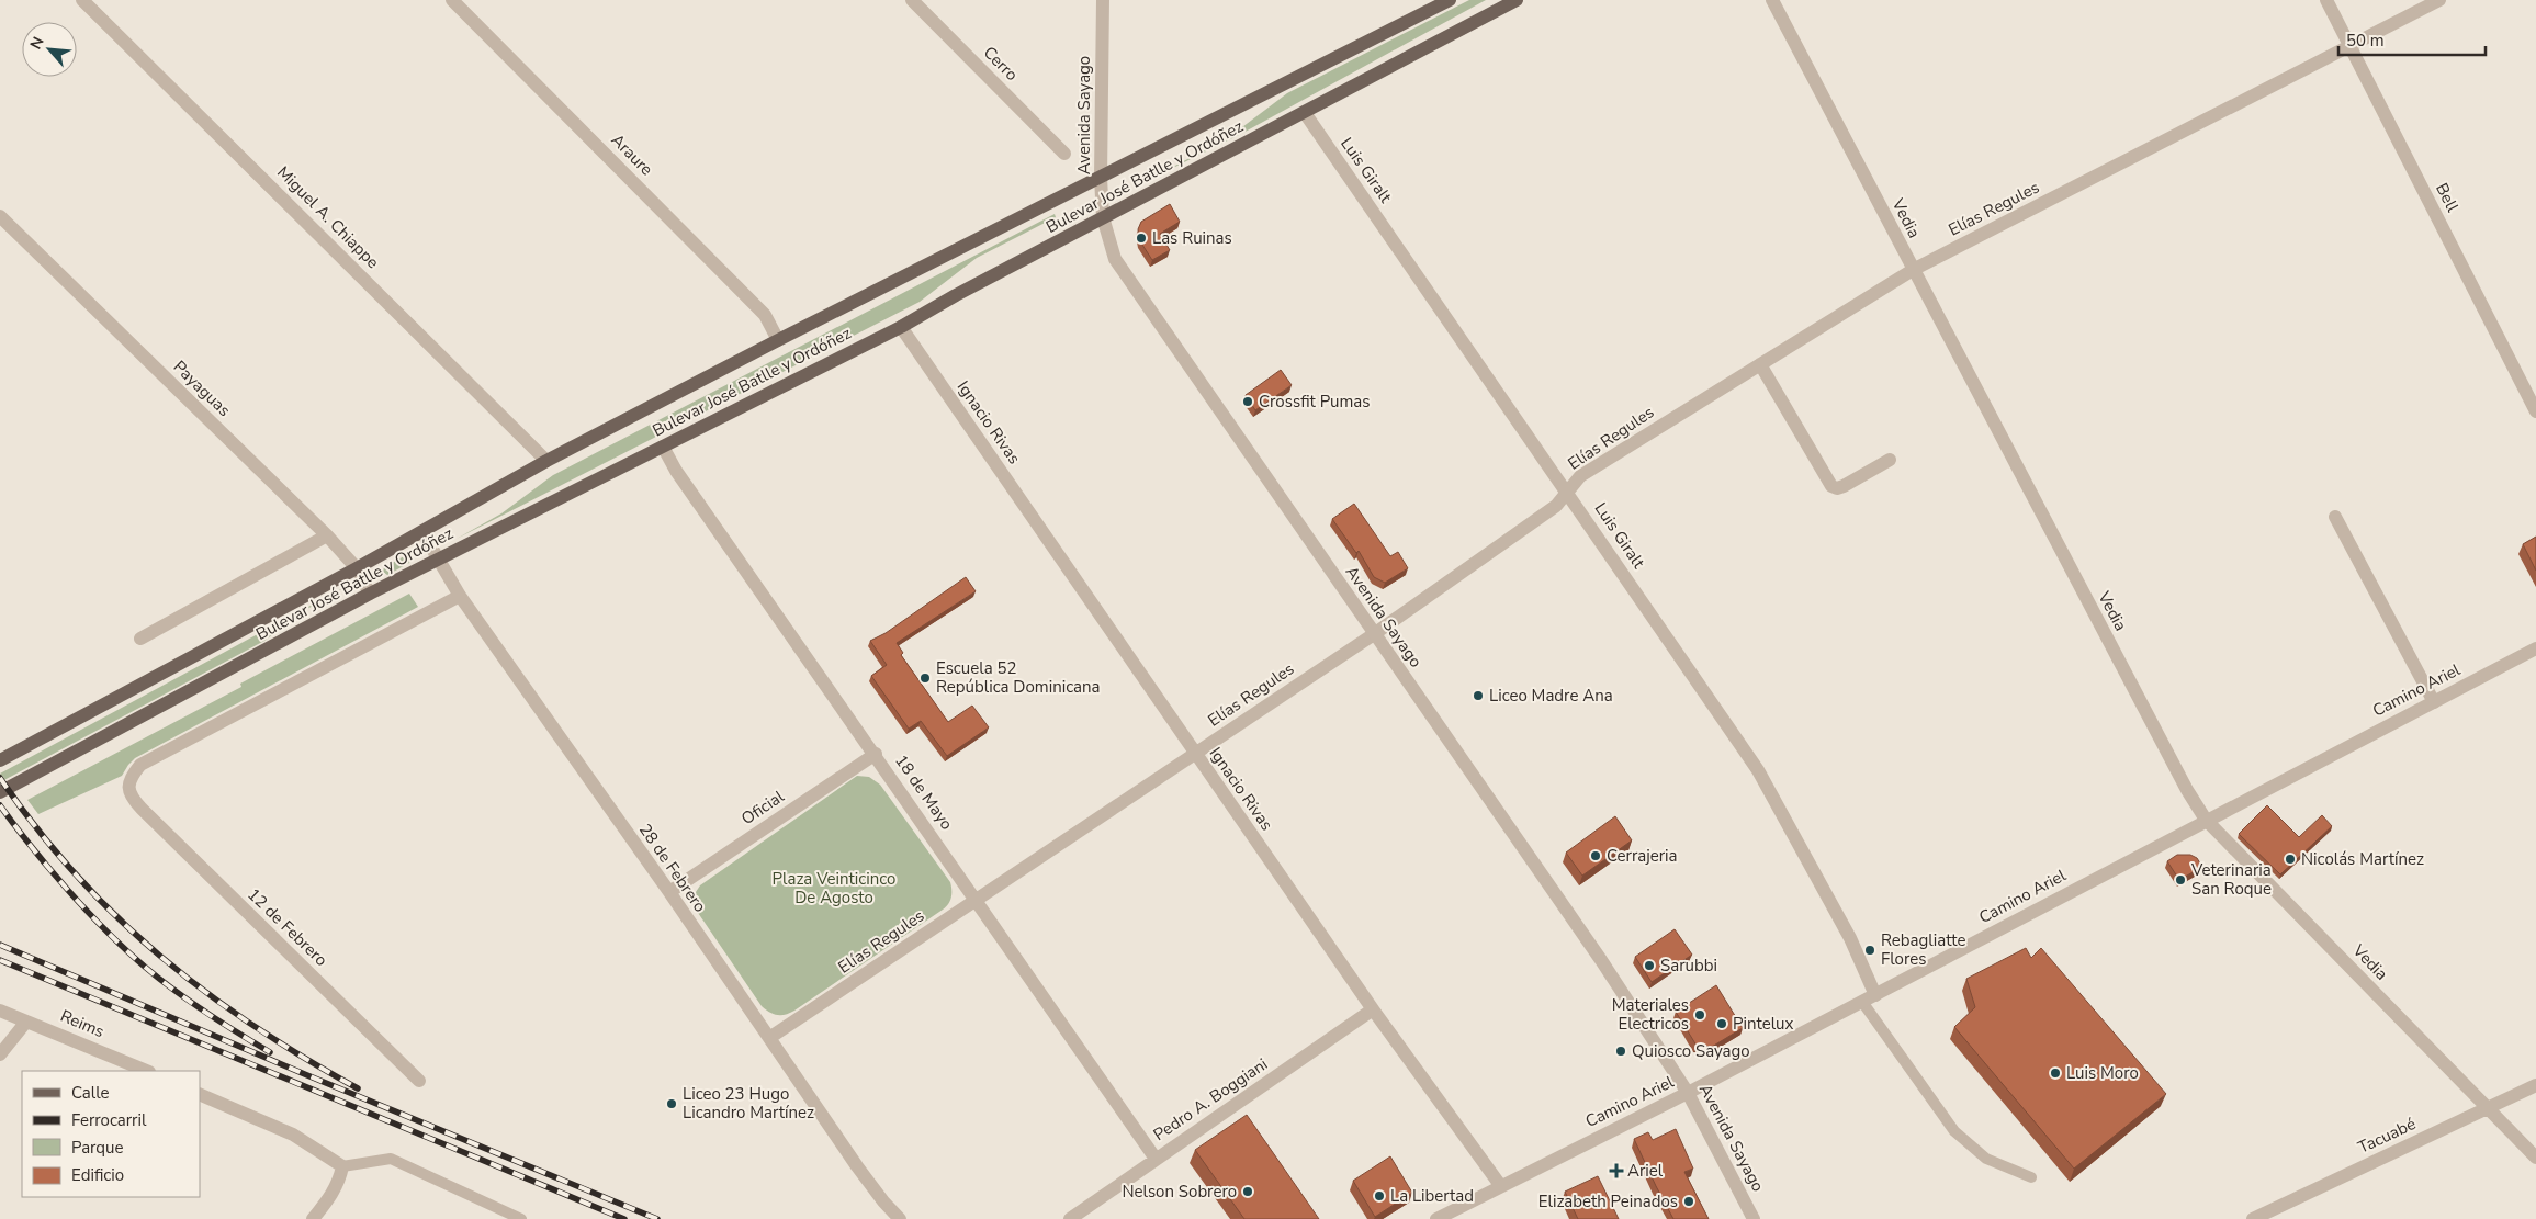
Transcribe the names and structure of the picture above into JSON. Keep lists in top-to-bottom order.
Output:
{
  "streets": {
    "main road": ["Bulevar José Batlle y Ordóñez"],
    "street": [
      "Cerro",
      "Avenida Sayago",
      "Araure",
      "Luis Giralt",
      "Bell",
      "Elías Regules",
      "Miguel A. Chiappe",
      "Vedia",
      "Payaguas",
      "Ignacio Rivas",
      "Camino Ariel",
      "18 de Mayo",
      "Oficial",
      "28 de Febrero",
      "12 de Febrero",
      "Reims",
      "Pedro A. Boggiani",
      "Tacuabé"
    ]
  },
  "crossings": [
    ["Avenida Sayago", "Bulevar José Batlle y Ordóñez"],
    ["Avenida Sayago", "Elías Regules"],
    ["Avenida Sayago", "Camino Ariel"],
    ["Araure", "Bulevar José Batlle y Ordóñez"],
    ["Luis Giralt", "Bulevar José Batlle y Ordóñez"],
    ["Luis Giralt", "Elías Regules"],
    ["Luis Giralt", "Camino Ariel"],
    ["Bulevar José Batlle y Ordóñez", "Miguel A. Chiappe"],
    ["Bulevar José Batlle y Ordóñez", "Payaguas"],
    ["Bulevar José Batlle y Ordóñez", "Ignacio Rivas"],
    ["Bulevar José Batlle y Ordóñez", "18 de Mayo"],
    ["Bulevar José Batlle y Ordóñez", "28 de Febrero"],
    ["Bell", "Elías Regules"],
    ["Elías Regules", "Vedia"],
    ["Elías Regules", "Ignacio Rivas"],
    ["Elías Regules", "18 de Mayo"],
    ["Elías Regules", "28 de Febrero"],
    ["Vedia", "Camino Ariel"],
    ["Vedia", "Tacuabé"],
    ["Ignacio Rivas", "Camino Ariel"],
    ["Ignacio Rivas", "Pedro A. Boggiani"],
    ["18 de Mayo", "Oficial"],
    ["18 de Mayo", "Pedro A. Boggiani"],
    ["Oficial", "28 de Febrero"],
    ["28 de Febrero", "12 de Febrero"]
  ],
  "parks": ["Plaza Veinticinco De Agosto"],
  "places": {
    "other": [
      "Las Ruinas",
      "Crossfit Pumas",
      "Escuela 52 República Dominicana",
      "Liceo Madre Ana",
      "Cerrajeria",
      "Nicolás Martínez",
      "Veterinaria San Roque",
      "Rebagliatte Flores",
      "Sarubbi",
      "Materiales Electricos",
      "Pintelux",
      "Quiosco Sayago",
      "Luis Moro",
      "Liceo 23 Hugo Licandro Martínez",
      "Nelson Sobrero",
      "La Libertad",
      "Elizabeth Peinados"
    ],
    "health": ["Ariel"]
  },
  "legend": [
    "Calle",
    "Ferrocarril",
    "Parque",
    "Edificio"
  ],
  "scale_bar": "50 m",
  "north": "top left"
}
